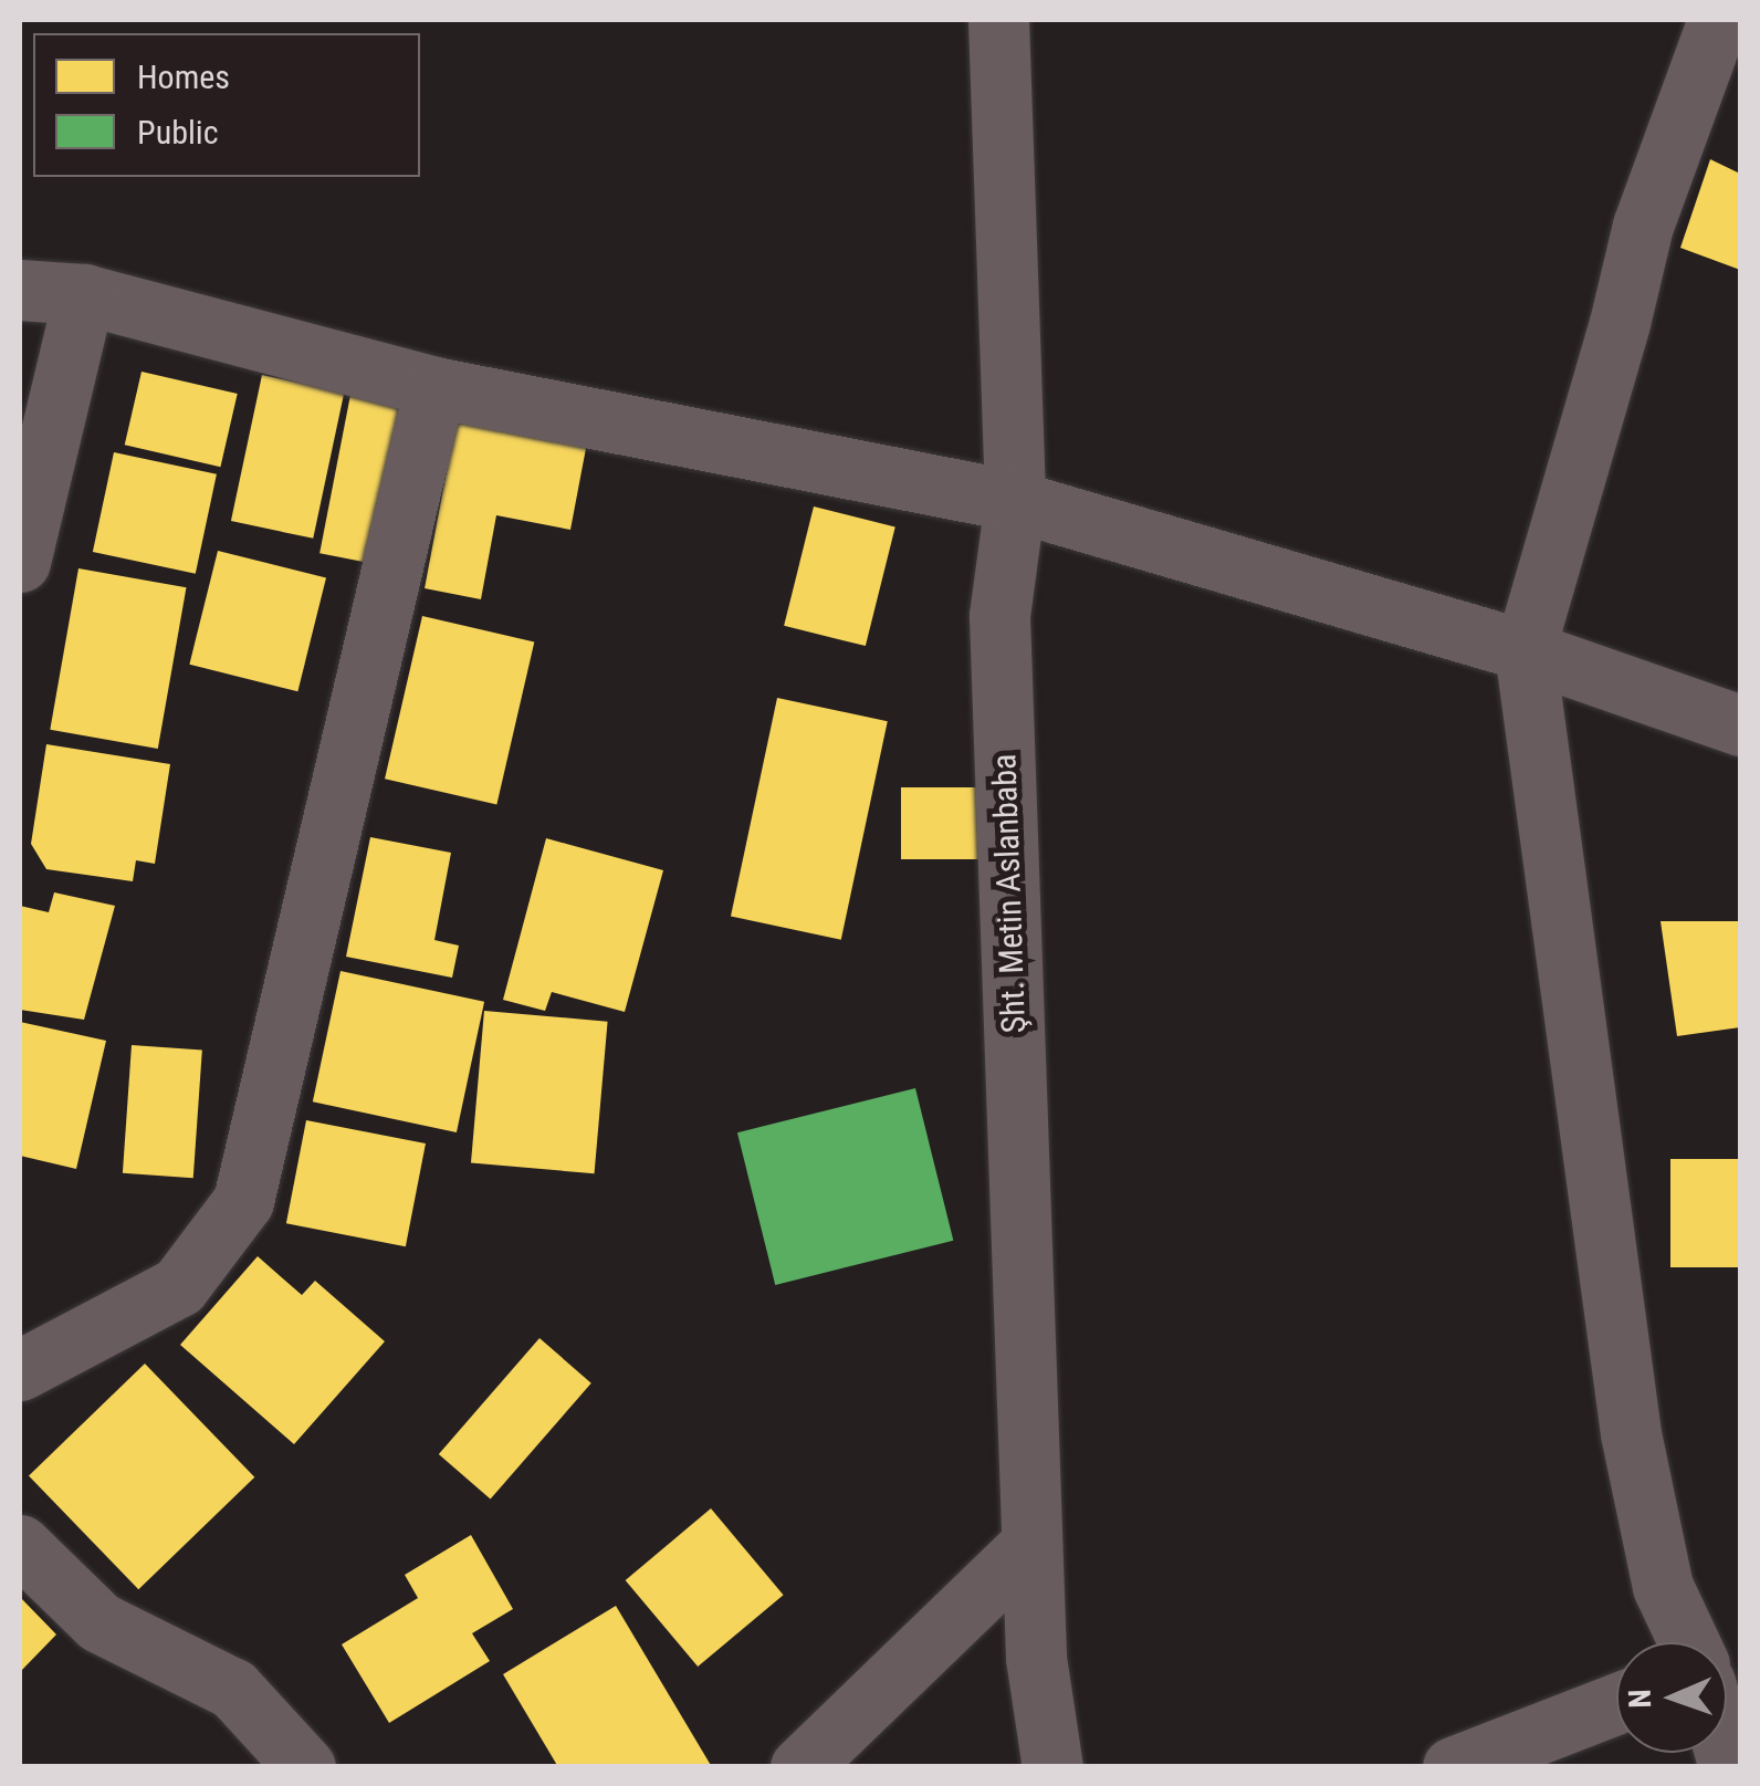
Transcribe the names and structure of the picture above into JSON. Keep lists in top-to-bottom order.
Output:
{
  "streets": {
    "street": ["Şht. Metin Aslanbaba"]
  },
  "legend": ["Homes", "Public"],
  "north": "left"
}
